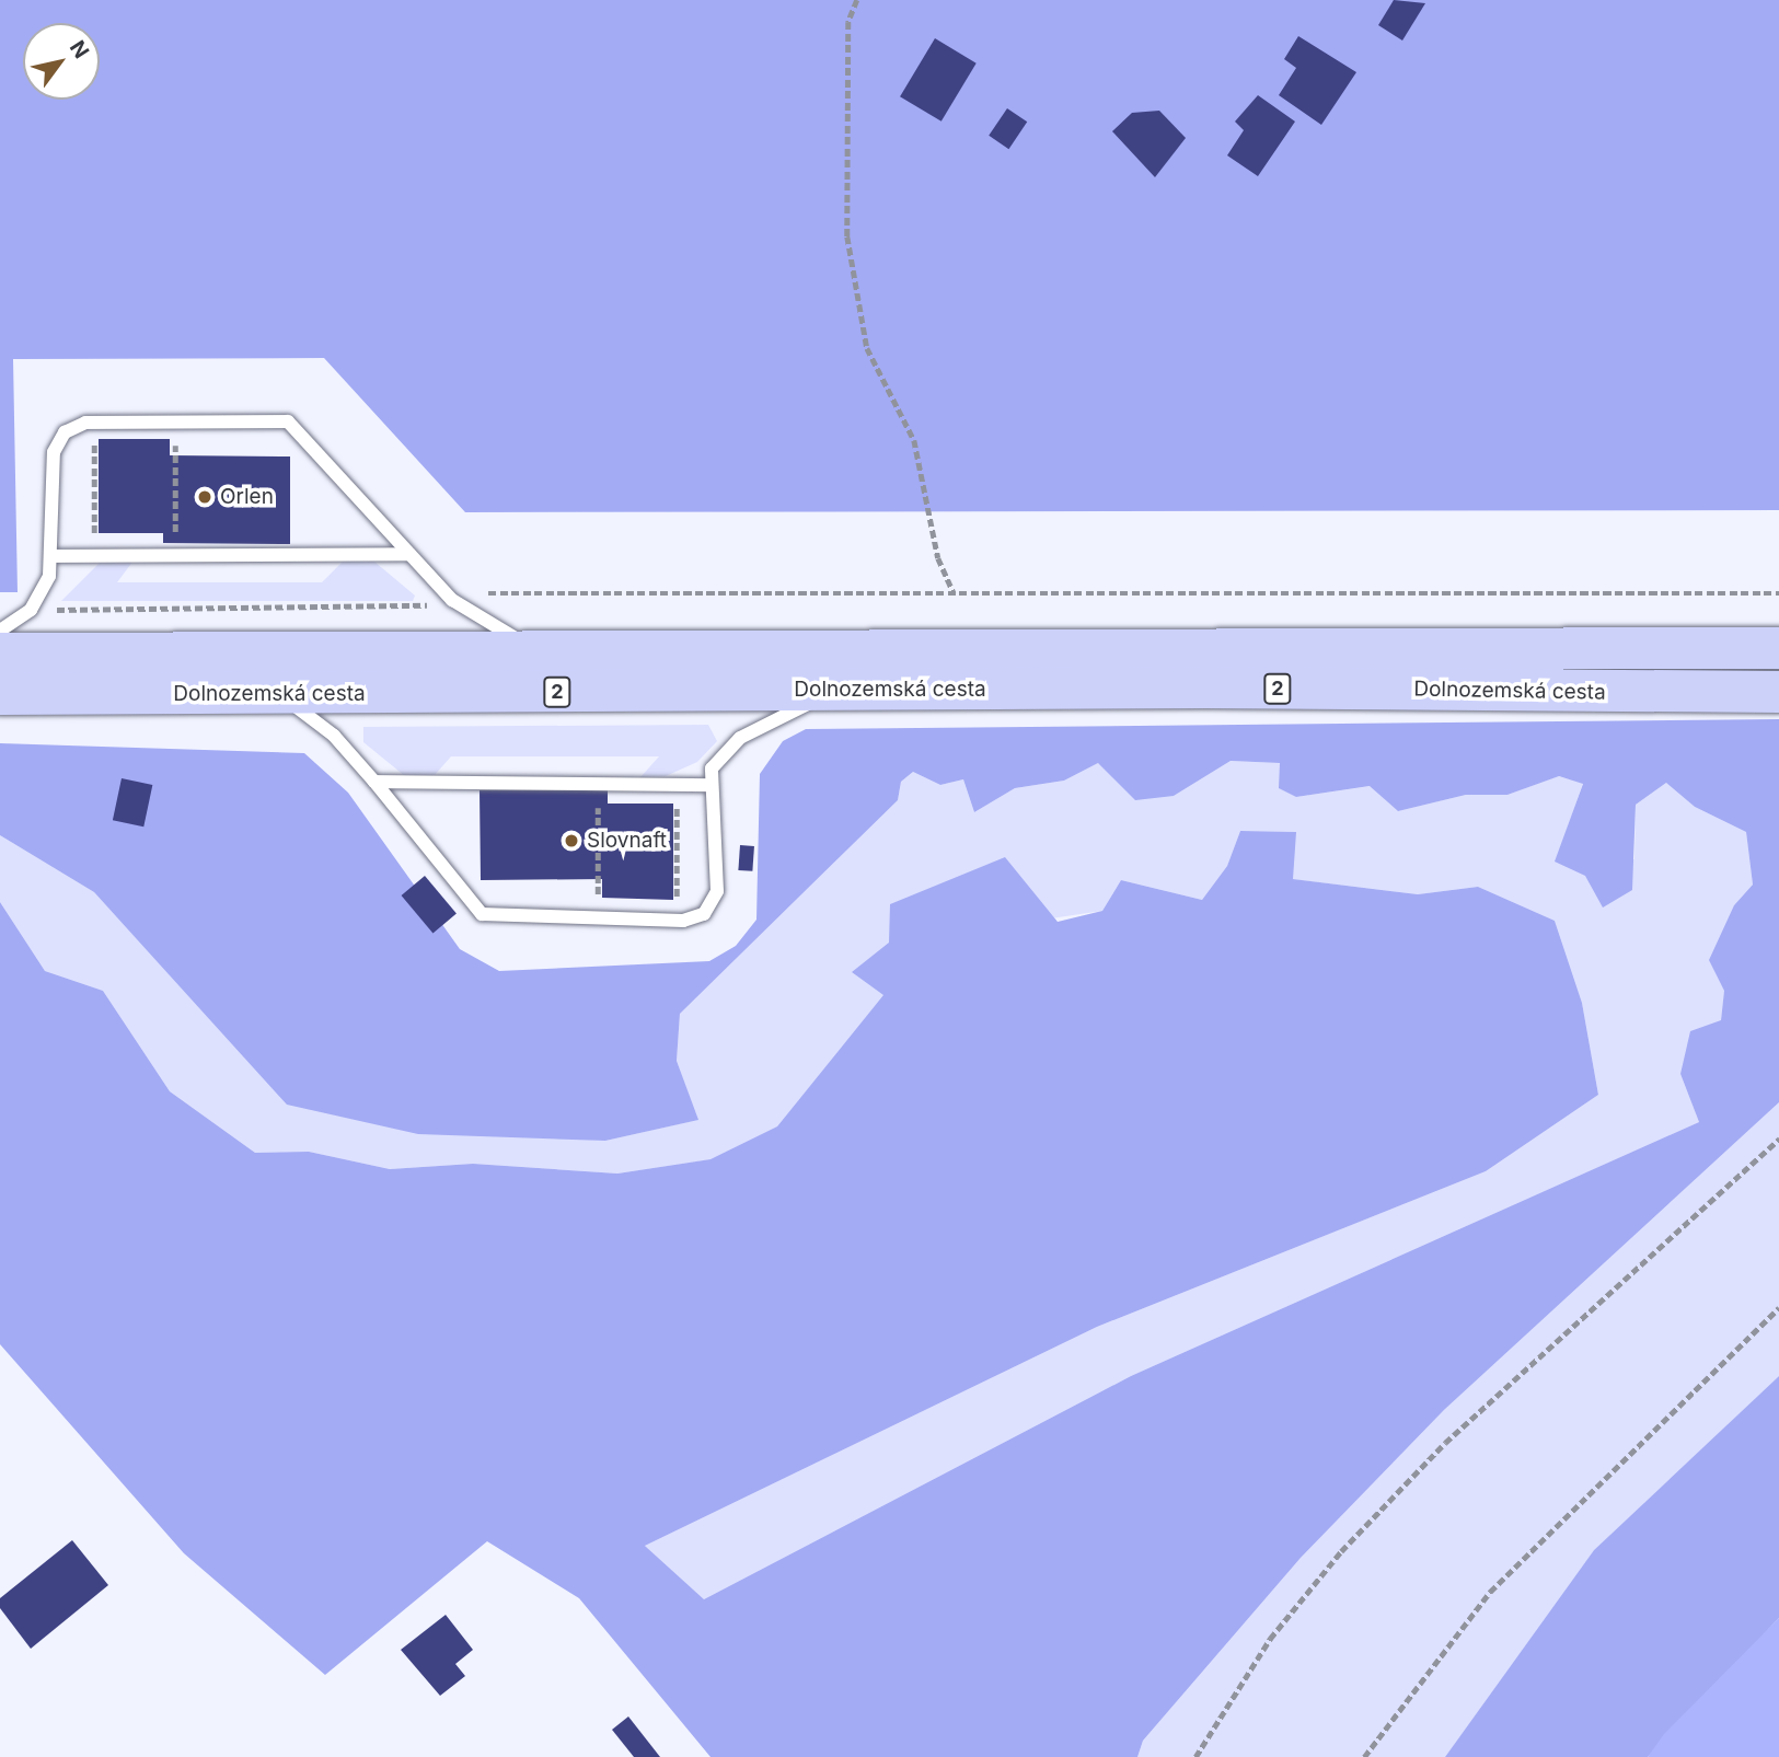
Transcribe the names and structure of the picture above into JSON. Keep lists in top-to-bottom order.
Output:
{
  "streets": {
    "main road": ["2", "Dolnozemská cesta"]
  },
  "places": ["Orlen", "Slovnaft"],
  "north": "top right"
}
